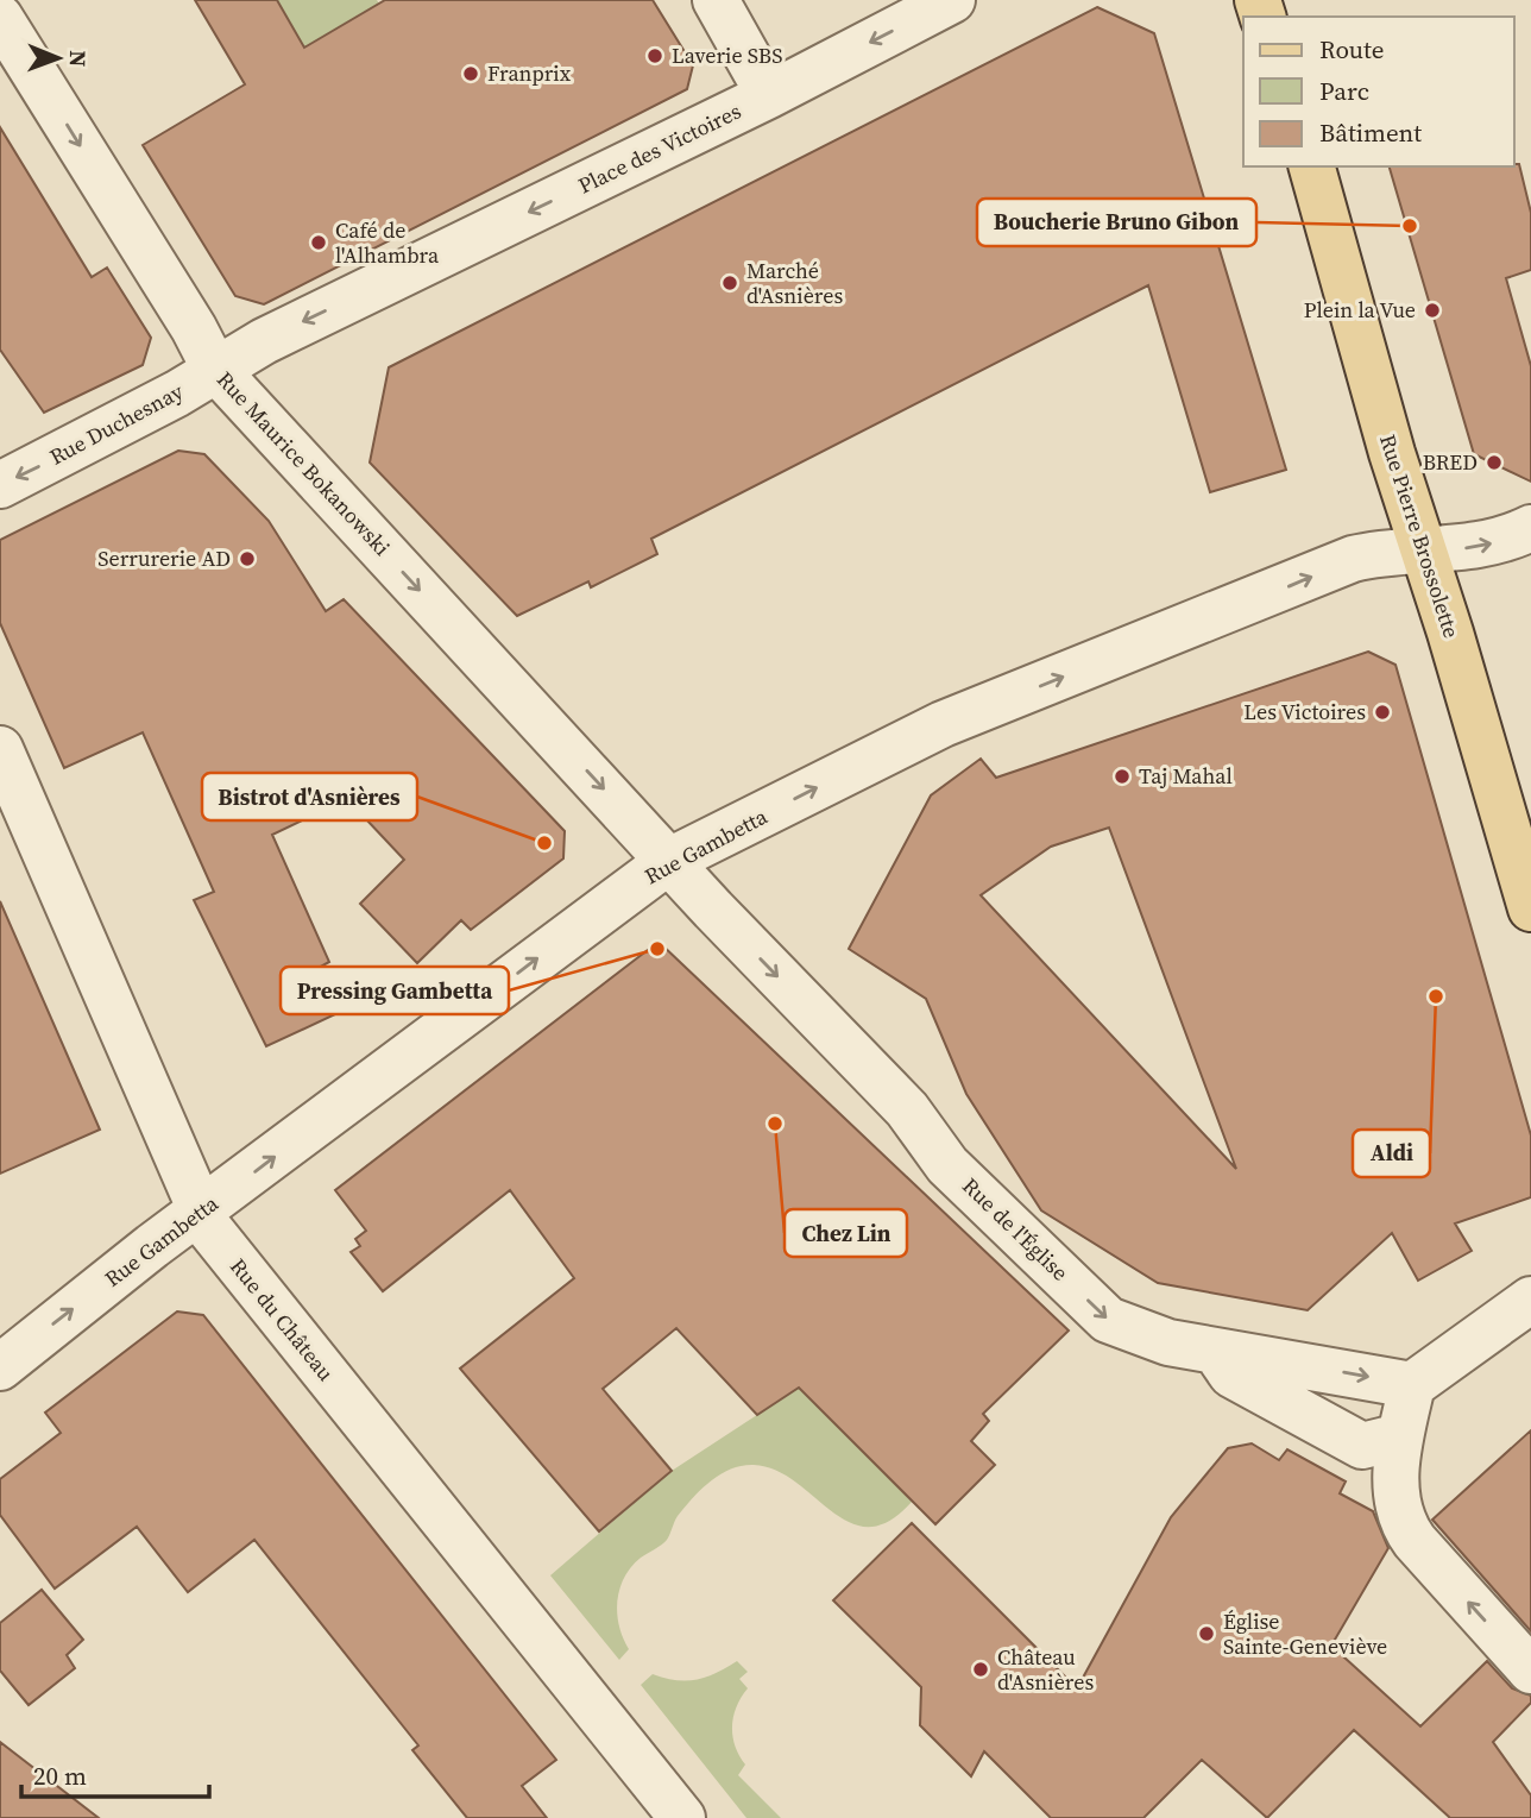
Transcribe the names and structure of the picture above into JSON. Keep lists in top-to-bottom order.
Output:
{
  "streets": {
    "main road": ["Rue Pierre Brossolette"],
    "street": [
      "Place des Victoires",
      "Rue Duchesnay",
      "Rue Maurice Bokanowski",
      "Rue Gambetta",
      "Rue de l'Église",
      "Rue du Château"
    ]
  },
  "crossings": [
    ["Place des Victoires", "Rue Duchesnay"],
    ["Rue Duchesnay", "Rue Maurice Bokanowski"],
    ["Rue Maurice Bokanowski", "Rue Gambetta"],
    ["Rue Maurice Bokanowski", "Rue de l'Église"],
    ["Rue Pierre Brossolette", "Rue Gambetta"],
    ["Rue Gambetta", "Rue de l'Église"],
    ["Rue Gambetta", "Rue du Château"]
  ],
  "one_way": [
    "Place des Victoires",
    "Rue Duchesnay",
    "Rue Maurice Bokanowski",
    "Rue Gambetta",
    "Rue de l'Église"
  ],
  "places": [
    "Laverie SBS",
    "Franprix",
    "Boucherie Bruno Gibon",
    "Café de l'Alhambra",
    "Marché d'Asnières",
    "Plein la Vue",
    "BRED",
    "Serrurerie AD",
    "Les Victoires",
    "Taj Mahal",
    "Bistrot d'Asnières",
    "Pressing Gambetta",
    "Aldi",
    "Chez Lin",
    "Église Sainte-Geneviève",
    "Château d'Asnières"
  ],
  "legend": ["Route", "Parc", "Bâtiment"],
  "scale_bar": "20 m",
  "north": "right"
}
